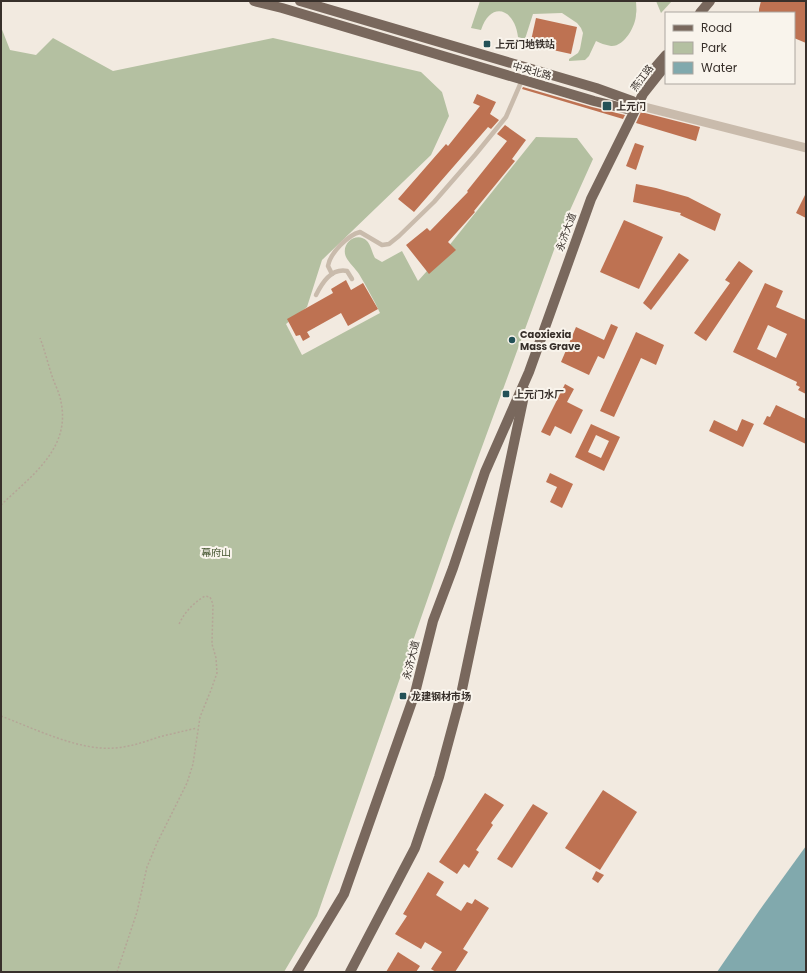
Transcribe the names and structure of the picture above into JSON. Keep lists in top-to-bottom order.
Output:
{
  "streets": {
    "main road": ["中央北路", "燕江路", "永济大道"]
  },
  "crossings": [
    ["中央北路", "燕江路"],
    ["中央北路", "永济大道"],
    ["燕江路", "永济大道"]
  ],
  "parks": ["幕府山"],
  "places": {
    "transit": [
      "上元门地铁站",
      "上元门",
      "上元门水厂",
      "龙建钢材市场"
    ],
    "other": ["Caoxiexia Mass Grave"]
  },
  "legend": ["Road", "Park", "Water"]
}
